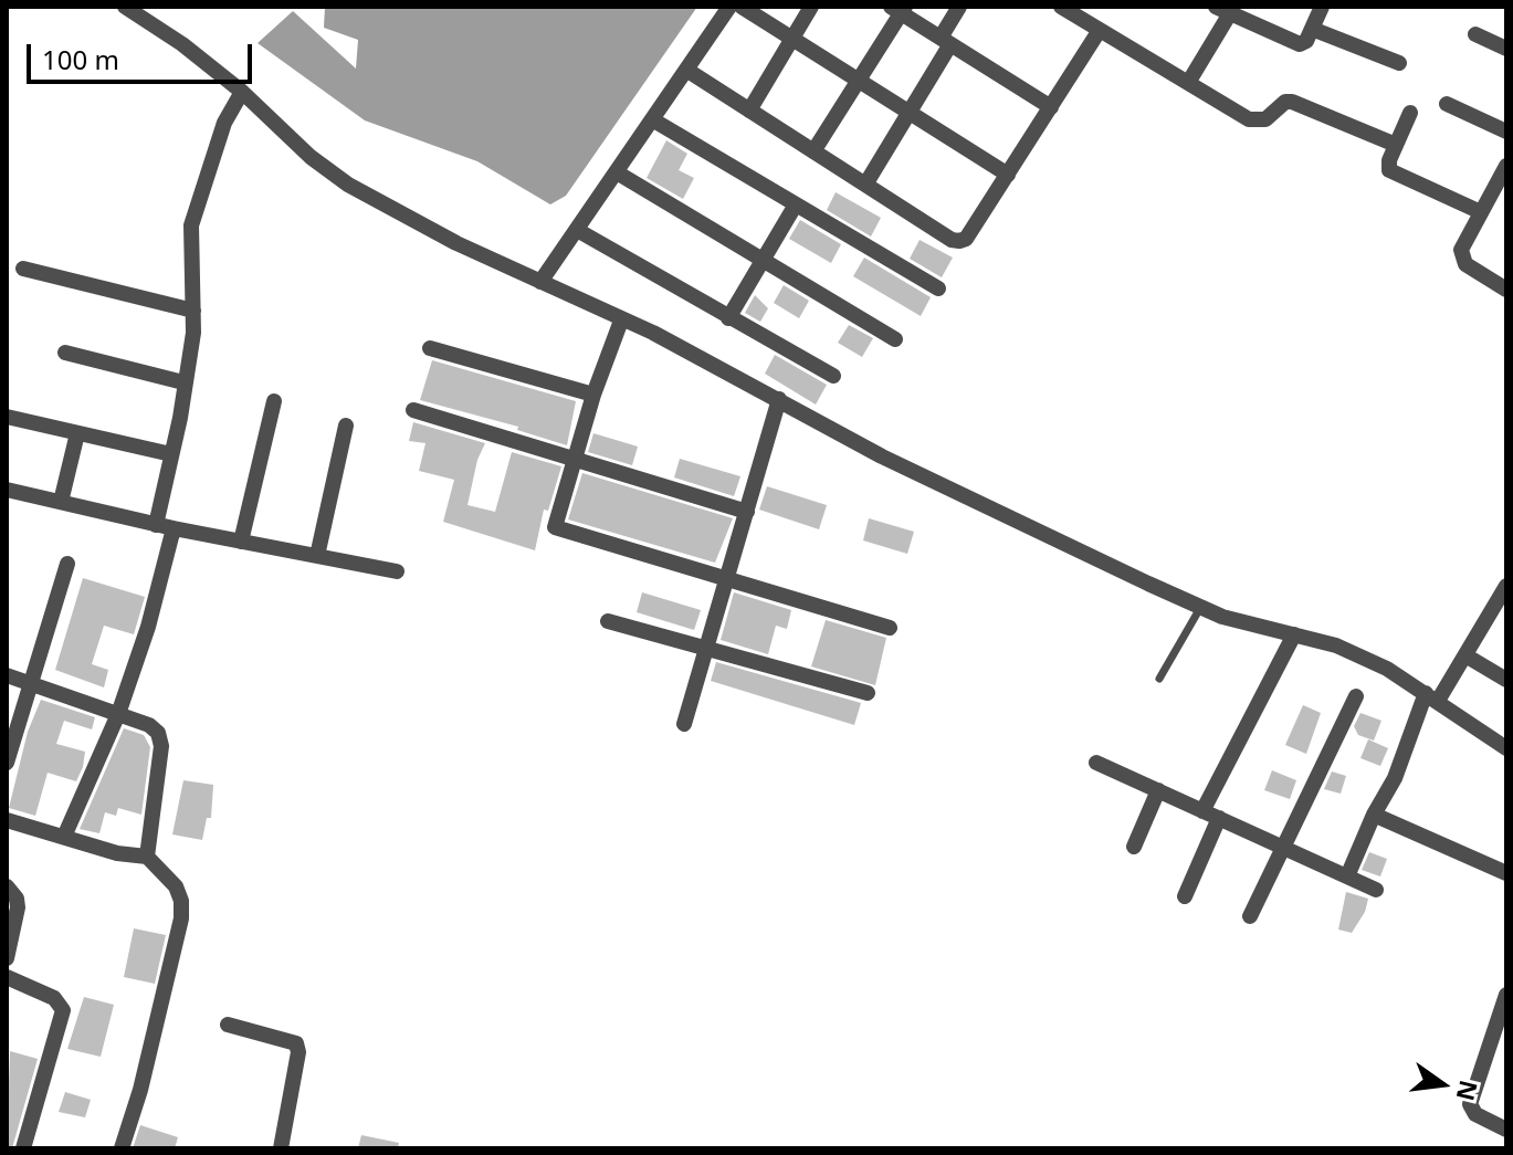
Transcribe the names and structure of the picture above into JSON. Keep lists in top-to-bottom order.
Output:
{
  "scale_bar": "100 m",
  "north": "right"
}
